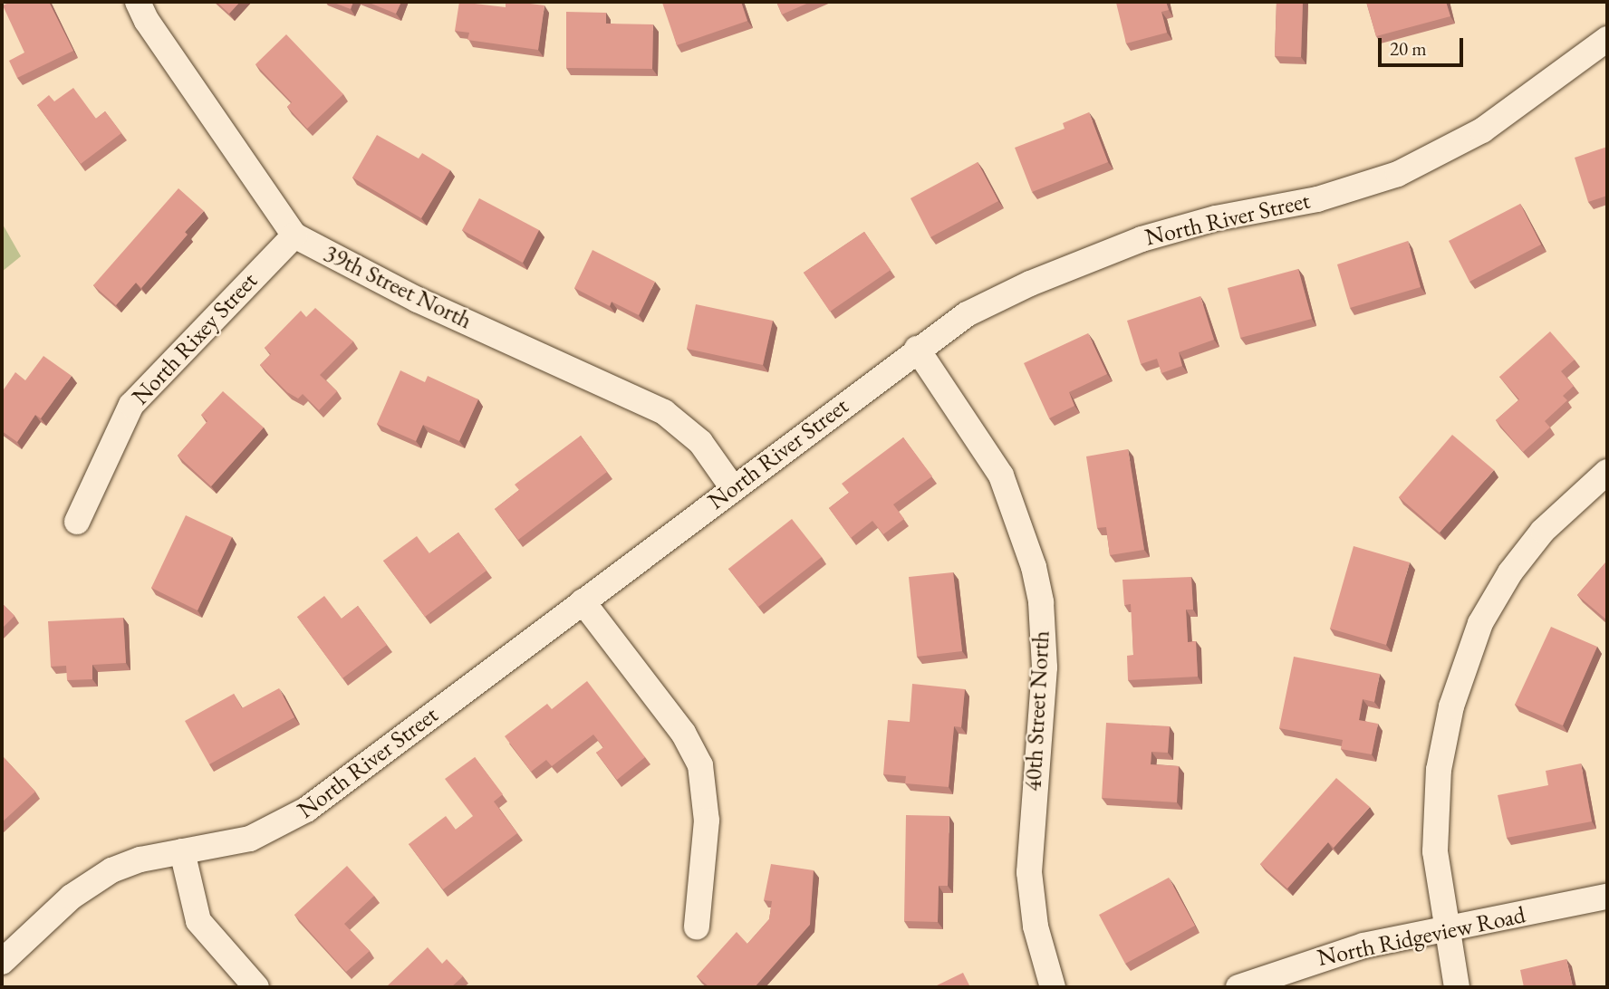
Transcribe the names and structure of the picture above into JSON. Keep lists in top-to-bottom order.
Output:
{
  "streets": {
    "street": [
      "North River Street",
      "39th Street North",
      "North Rixey Street",
      "40th Street North",
      "North Ridgeview Road"
    ]
  },
  "crossings": [
    ["North River Street", "39th Street North"],
    ["North River Street", "40th Street North"],
    ["39th Street North", "North Rixey Street"]
  ],
  "scale_bar": "20 m"
}
